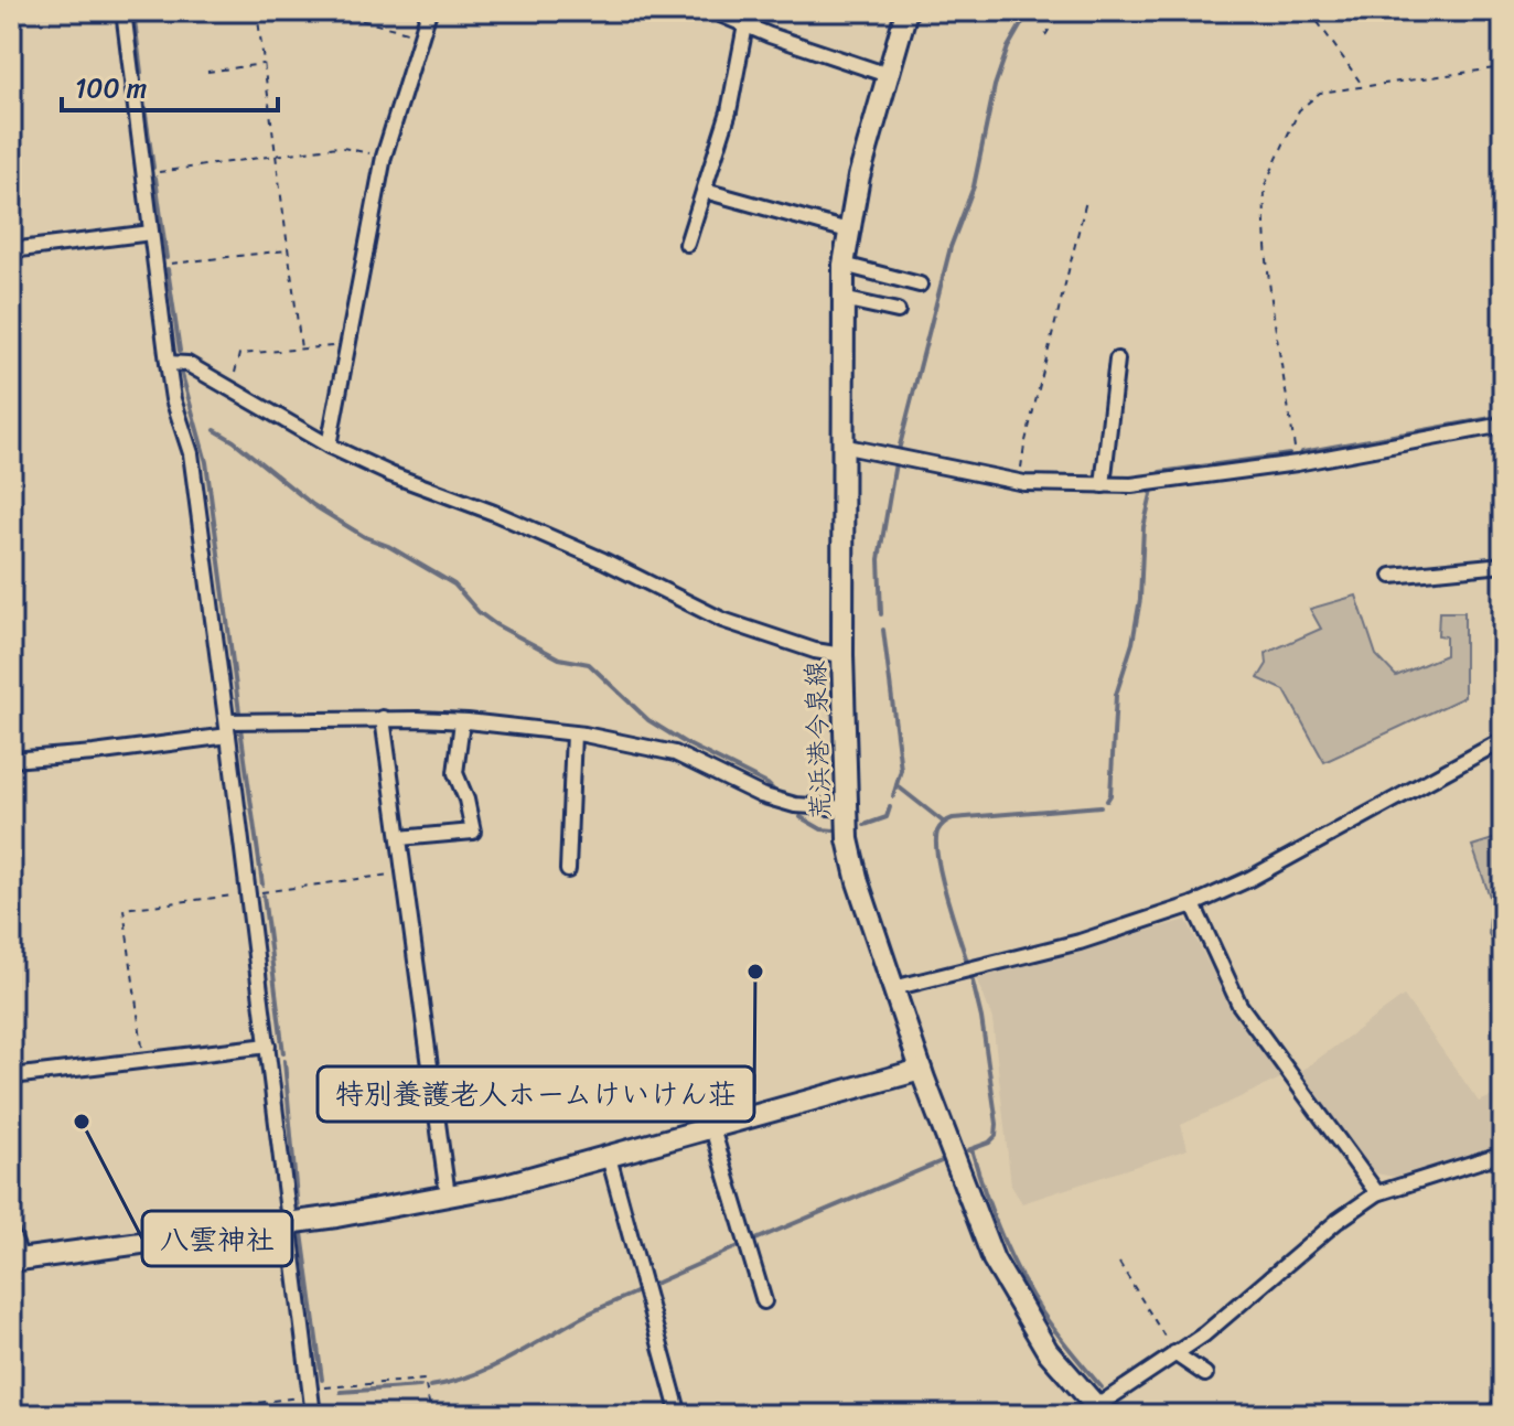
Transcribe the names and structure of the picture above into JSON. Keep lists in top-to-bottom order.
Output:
{
  "streets": {
    "main road": ["荒浜港今泉線"]
  },
  "places": ["特別養護老人ホームけいけん荘", "八雲神社"],
  "scale_bar": "100 m"
}
